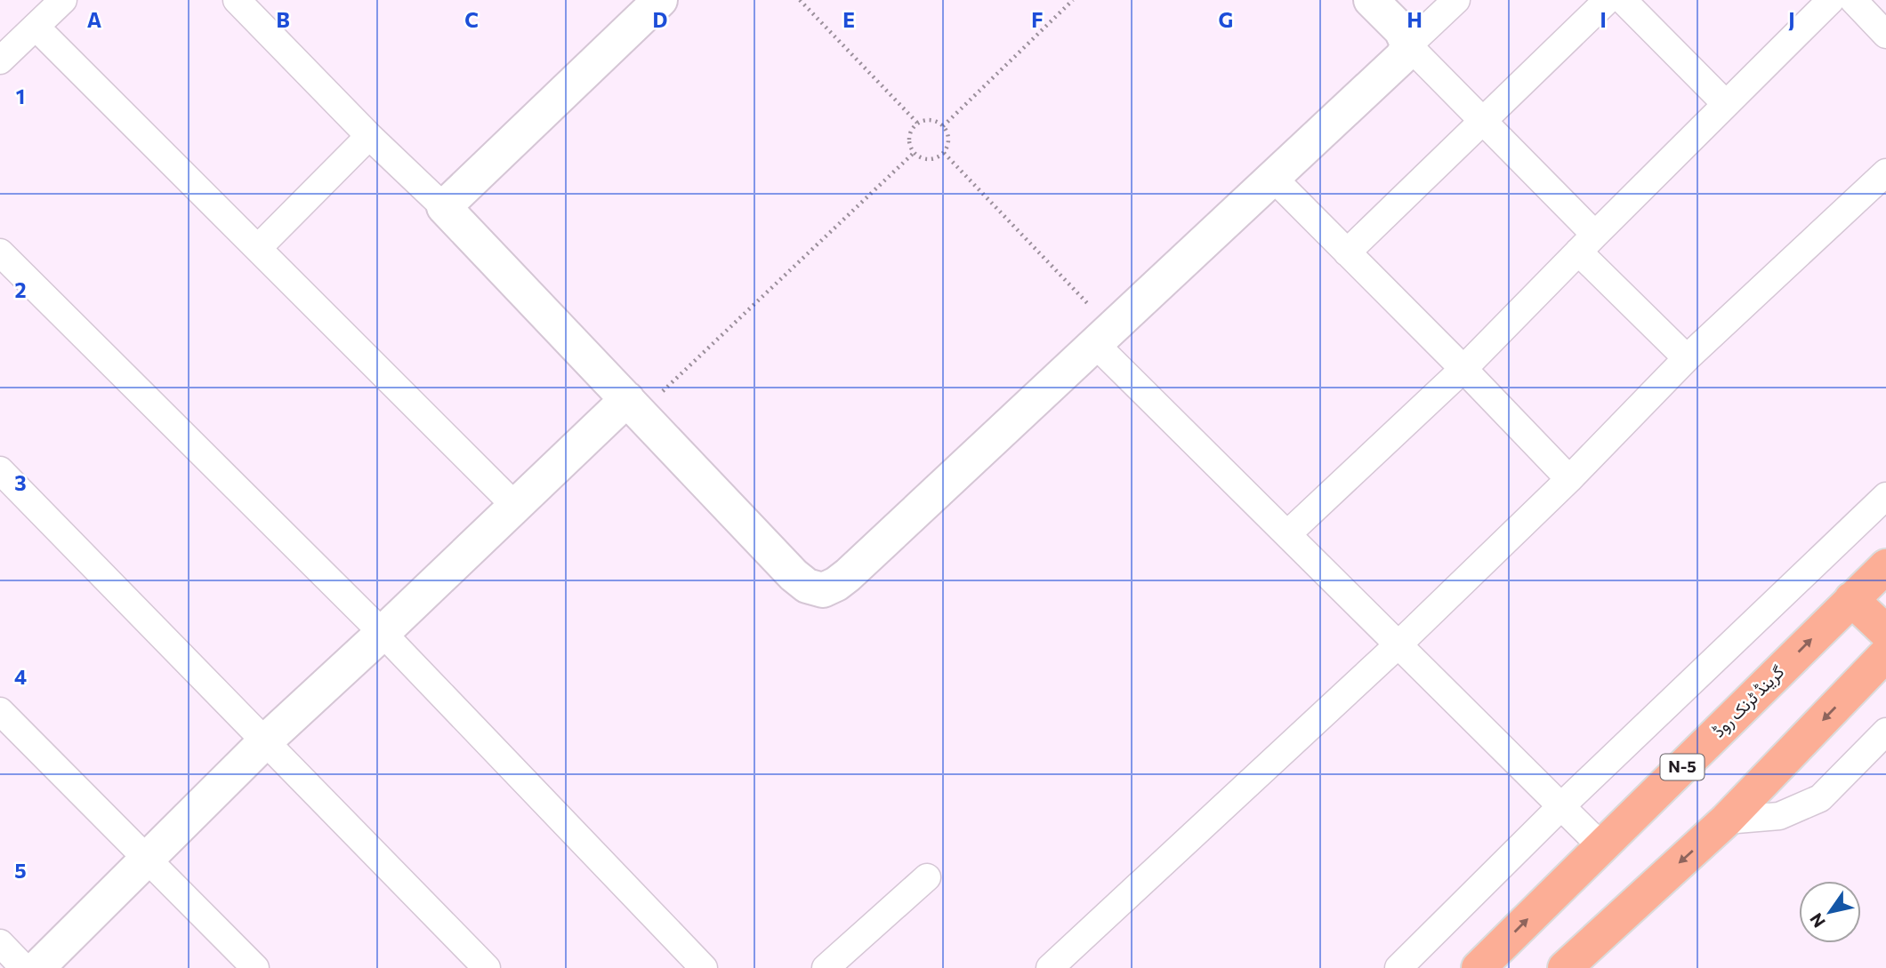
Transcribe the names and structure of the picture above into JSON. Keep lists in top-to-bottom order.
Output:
{
  "streets": {
    "highway": ["گرینڈ ٹرنک روڈ", "N-5"]
  },
  "north": "bottom left",
  "grid": {
    "columns": [
      "A",
      "B",
      "C",
      "D",
      "E",
      "F",
      "G",
      "H",
      "I",
      "J"
    ],
    "rows": [
      "1",
      "2",
      "3",
      "4",
      "5"
    ]
  }
}
